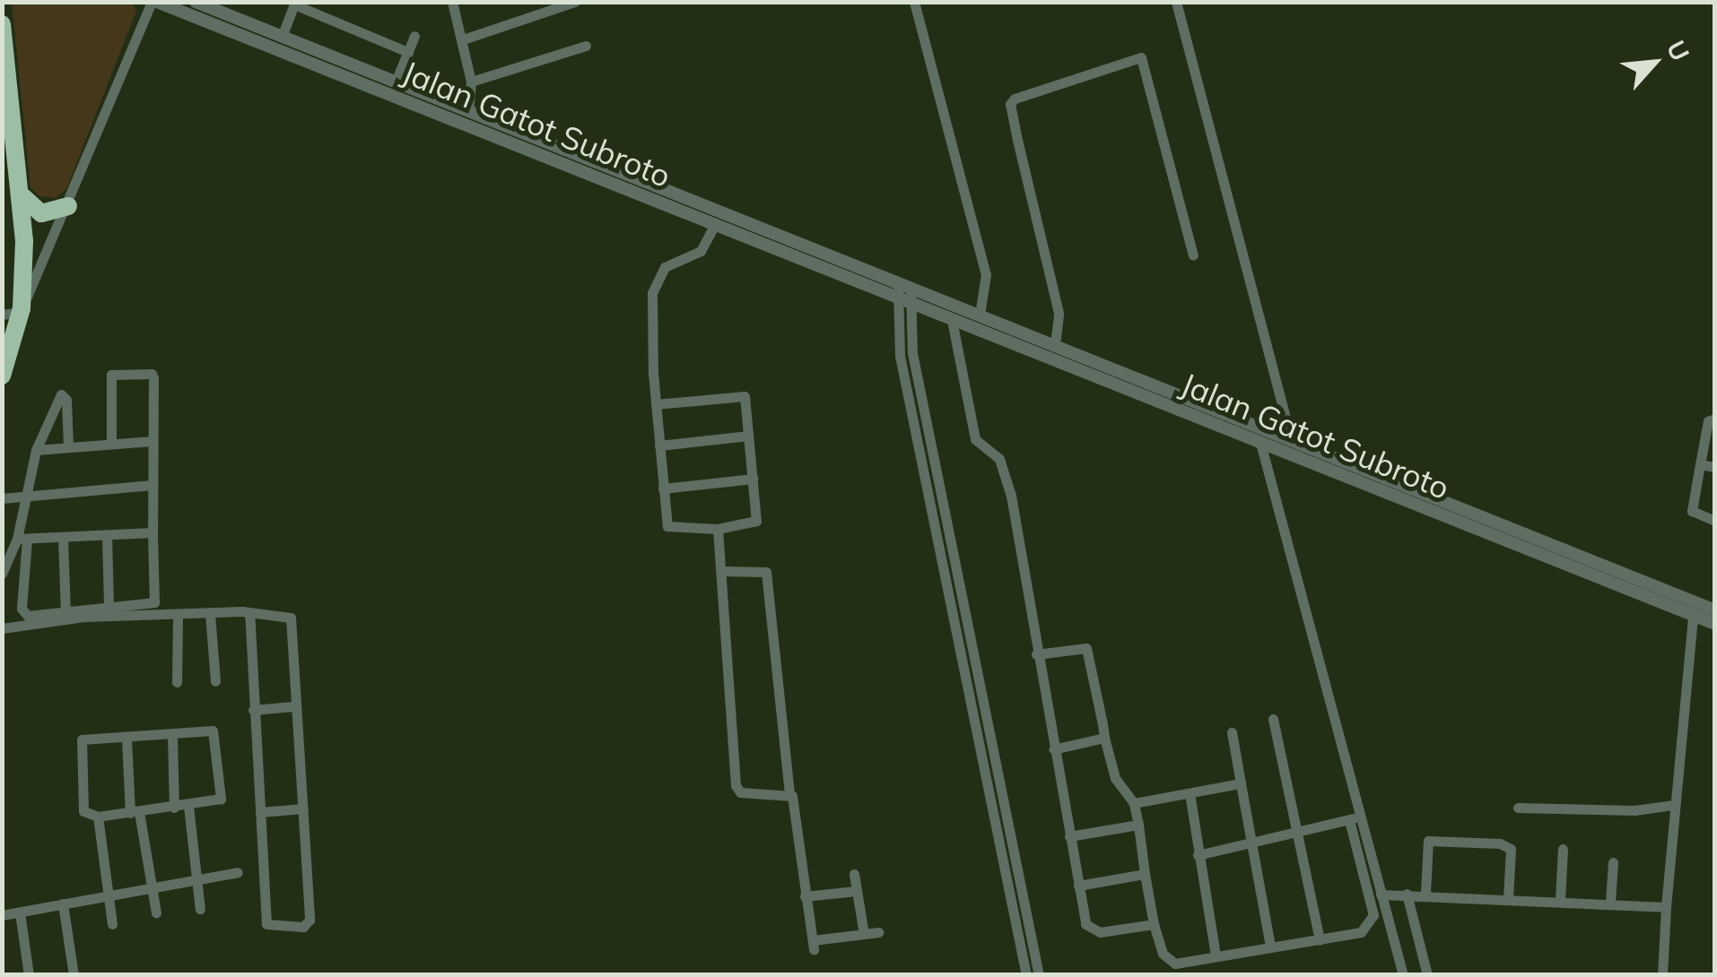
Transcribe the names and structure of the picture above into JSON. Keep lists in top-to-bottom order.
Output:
{
  "streets": {
    "street": ["Jalan Gatot Subroto"]
  },
  "north": "top right"
}
